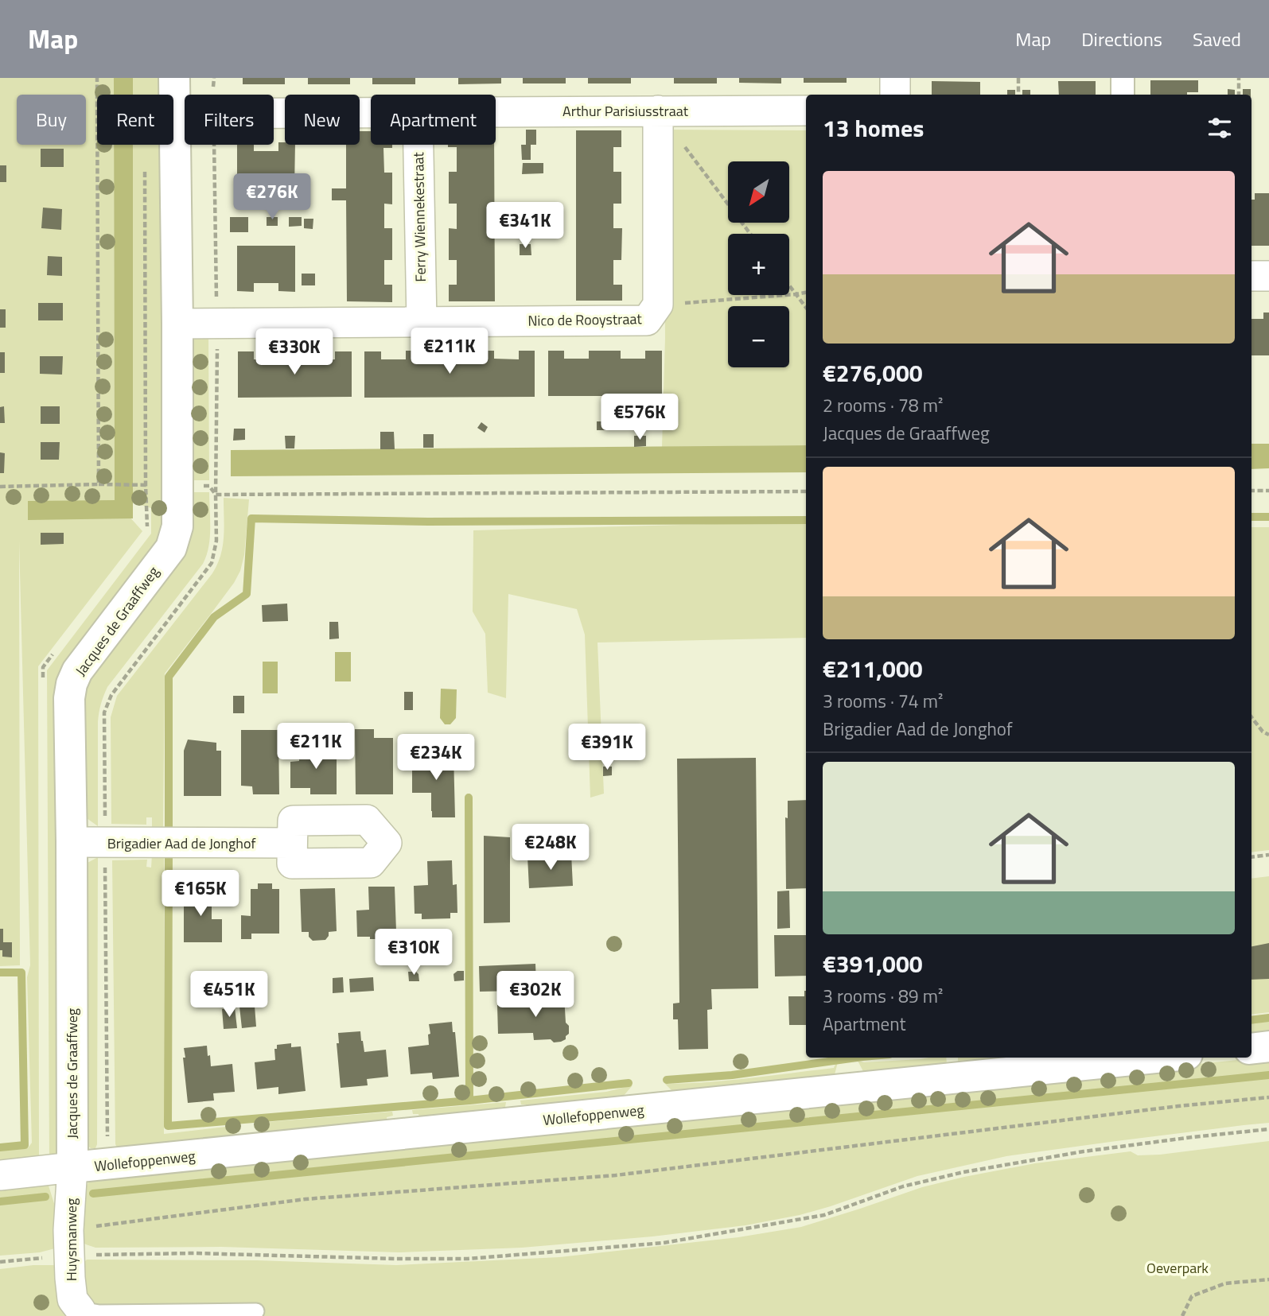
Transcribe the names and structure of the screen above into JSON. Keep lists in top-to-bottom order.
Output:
{
  "streets": {
    "street": [
      "Arthur Parisiusstraat",
      "Ferry Wiennekestraat",
      "Nico de Rooystraat",
      "Jacques de Graaffweg",
      "Brigadier Aad de Jonghof",
      "Wollefoppenweg",
      "Huysmanweg"
    ]
  },
  "crossings": [
    ["Arthur Parisiusstraat", "Nico de Rooystraat"],
    ["Arthur Parisiusstraat", "Jacques de Graaffweg"],
    ["Ferry Wiennekestraat", "Nico de Rooystraat"],
    ["Nico de Rooystraat", "Jacques de Graaffweg"],
    ["Jacques de Graaffweg", "Brigadier Aad de Jonghof"],
    ["Jacques de Graaffweg", "Wollefoppenweg"],
    ["Jacques de Graaffweg", "Huysmanweg"],
    ["Wollefoppenweg", "Huysmanweg"]
  ],
  "parks": ["Oeverpark"],
  "north": "bottom left",
  "page": {
    "header": "Map",
    "nav": ["Map", "Directions", "Saved"],
    "chip": [
      "Buy",
      "Rent",
      "Filters",
      "New",
      "Apartment"
    ],
    "heading": "13 homes",
    "map_buttons": ["+", "−"],
    "list": [
      {
        "name": "€276,000",
        "note": "2 rooms · 78 m² · Jacques de Graaffweg"
      },
      {
        "name": "€211,000",
        "note": "3 rooms · 74 m² · Brigadier Aad de Jonghof"
      },
      {
        "name": "€391,000",
        "note": "3 rooms · 89 m² · Apartment"
      }
    ],
    "price": [
      "€276K",
      "€341K",
      "€211K",
      "€330K",
      "€576K",
      "€211K",
      "€391K",
      "€234K",
      "€248K",
      "€165K",
      "€310K",
      "€451K",
      "€302K"
    ]
  }
}
